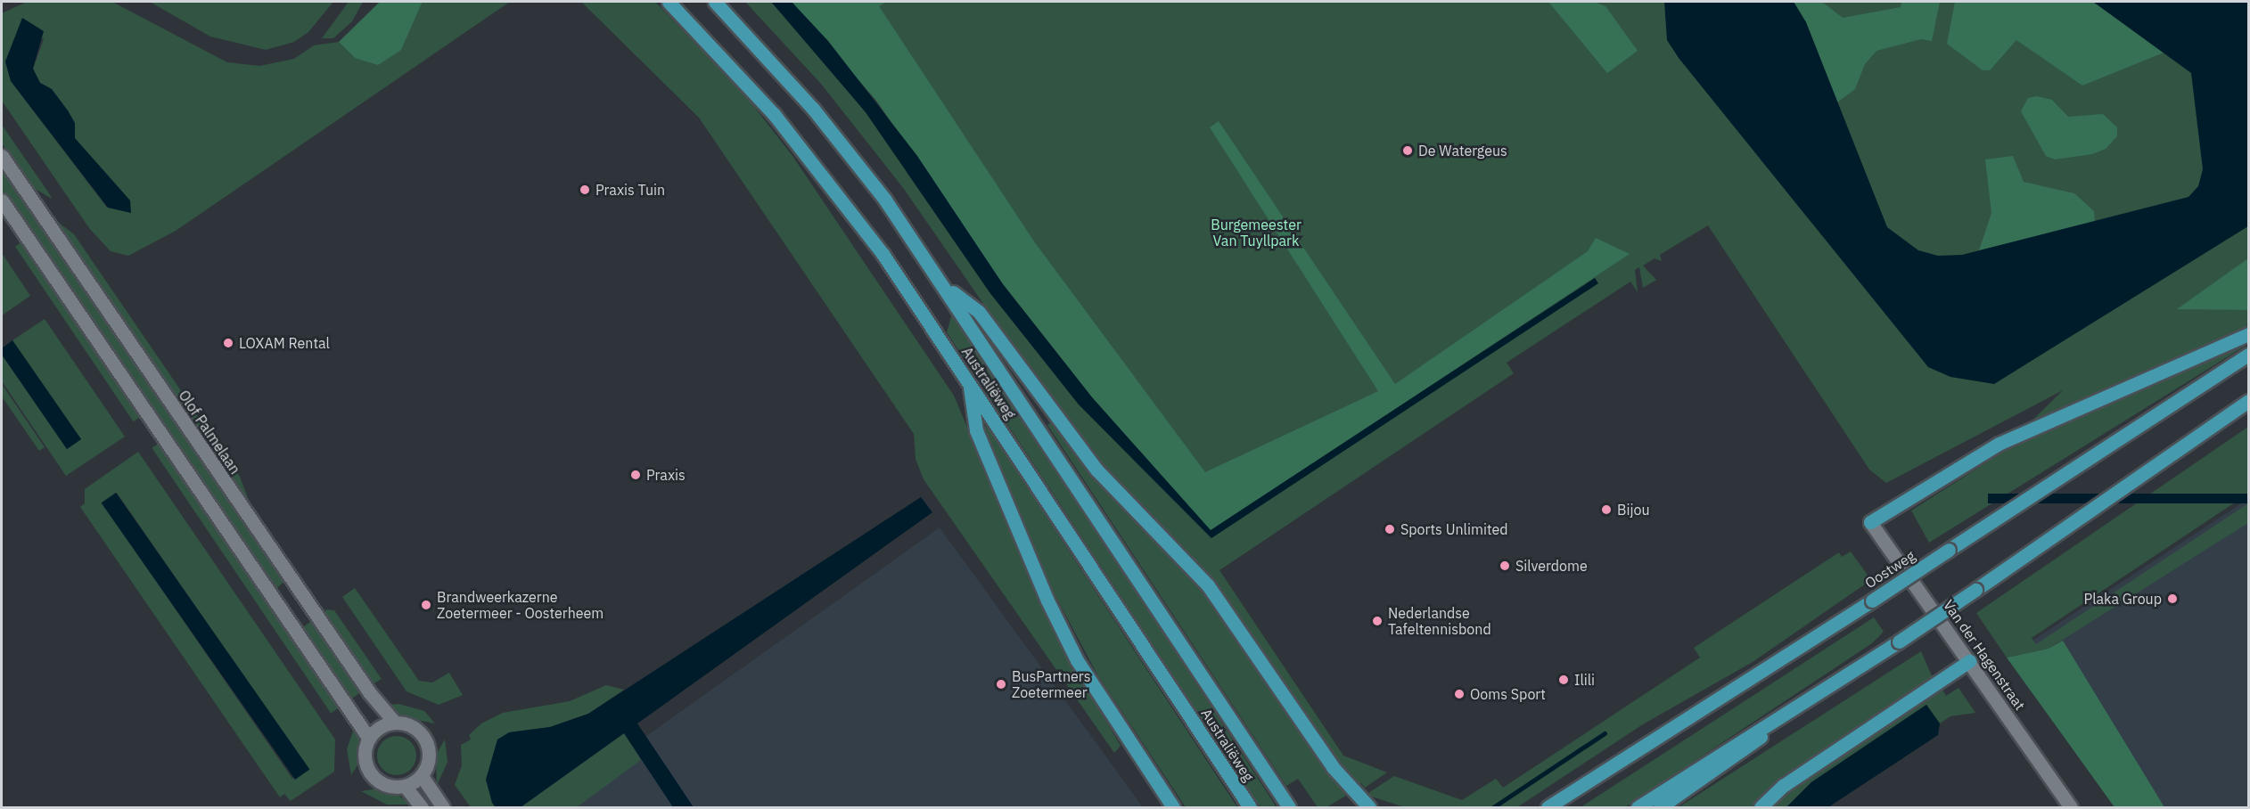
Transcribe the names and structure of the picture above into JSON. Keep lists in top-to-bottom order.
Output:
{
  "streets": {
    "main road": ["Australiëweg", "Oostweg"],
    "street": ["Olof Palmelaan", "Van der Hagenstraat"]
  },
  "parks": ["Burgemeester Van Tuyllpark"],
  "places": [
    "De Watergeus",
    "Praxis Tuin",
    "LOXAM Rental",
    "Praxis",
    "Bijou",
    "Sports Unlimited",
    "Silverdome",
    "Plaka Group",
    "Brandweerkazerne Zoetermeer - Oosterheem",
    "Nederlandse Tafeltennisbond",
    "Ilili",
    "BusPartners Zoetermeer",
    "Ooms Sport"
  ]
}
